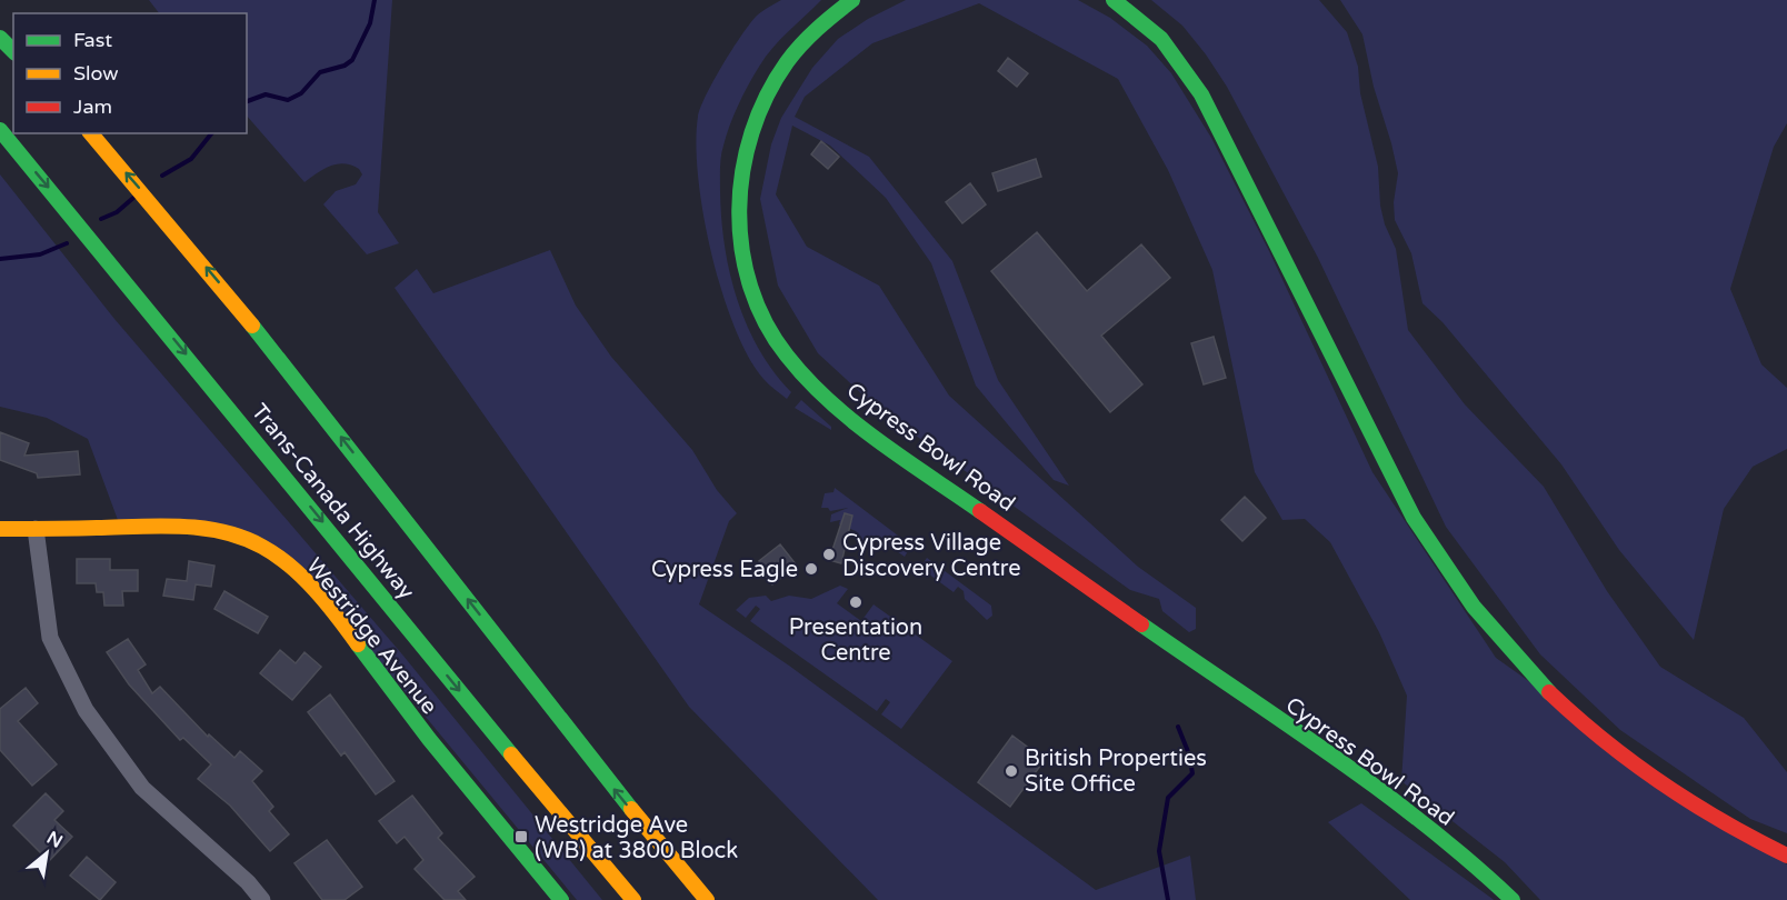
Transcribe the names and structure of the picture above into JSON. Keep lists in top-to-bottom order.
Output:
{
  "streets": {
    "main road": ["Cypress Bowl Road", "Trans-Canada Highway", "Westridge Avenue"]
  },
  "places": {
    "other": [
      "Cypress Village Discovery Centre",
      "Cypress Eagle",
      "Presentation Centre",
      "British Properties Site Office"
    ],
    "transit": ["Westridge Ave (WB) at 3800 Block"]
  },
  "legend": ["Fast", "Slow", "Jam"],
  "north": "top right"
}
